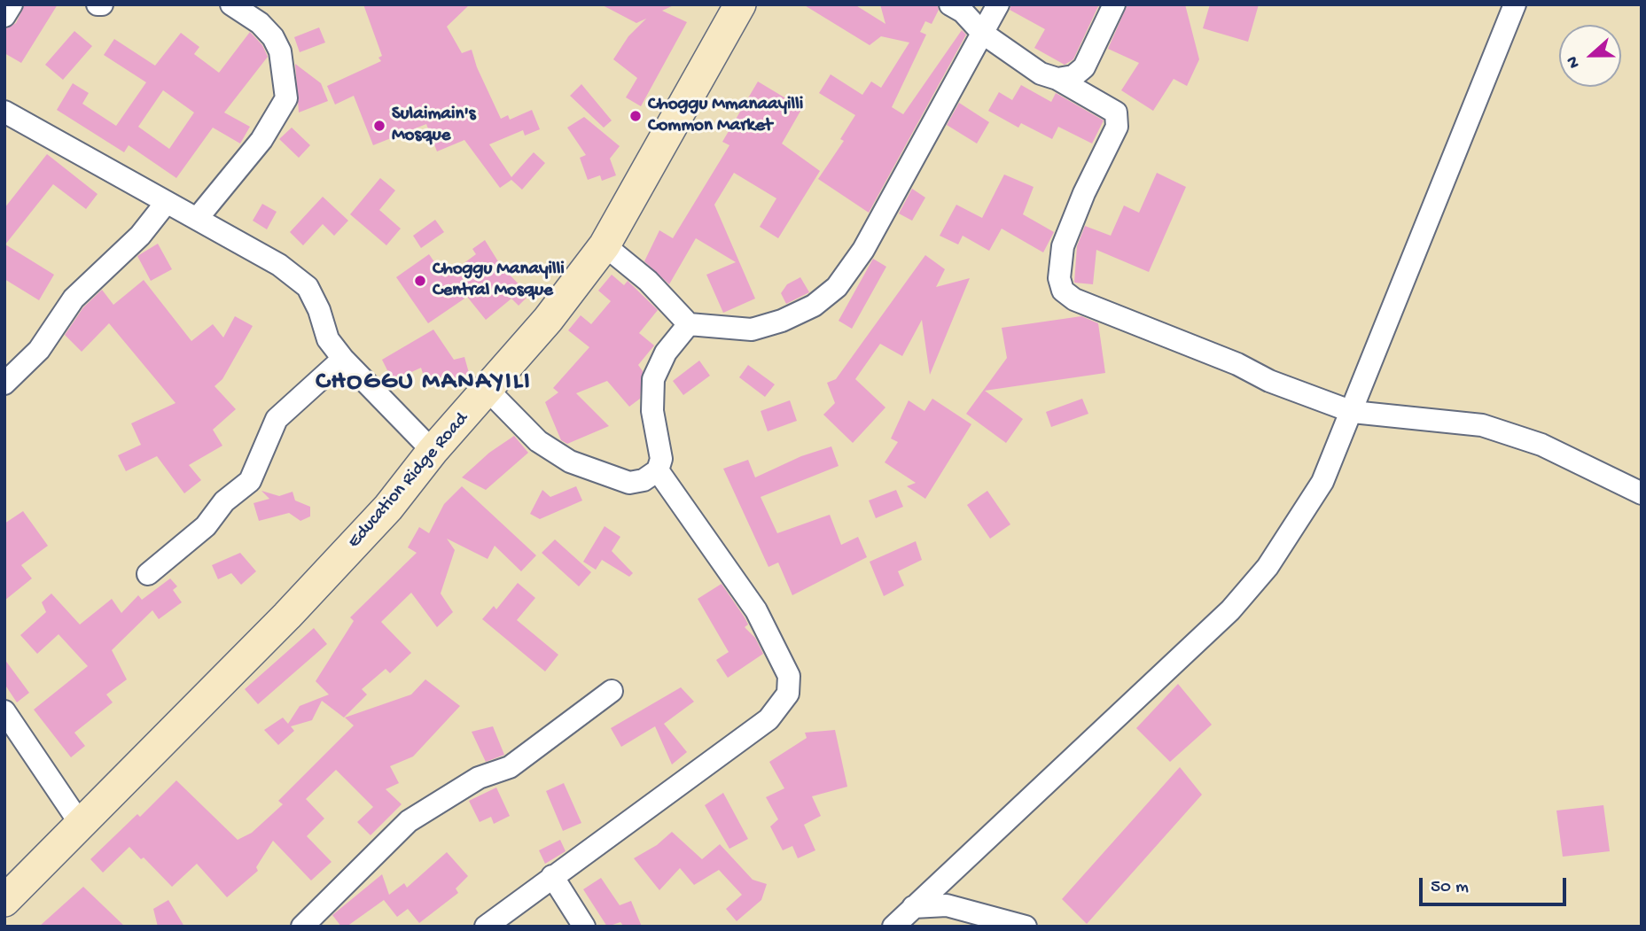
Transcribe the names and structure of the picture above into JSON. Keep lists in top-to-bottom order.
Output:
{
  "streets": {
    "main road": ["Education Ridge Road"]
  },
  "districts": ["CHOGGU MANAYILI"],
  "places": ["Choggu Mmanaayilli Common Market", "Sulaimain's Mosque", "Choggu Manayilli Central Mosque"],
  "scale_bar": "50 m",
  "north": "left"
}
